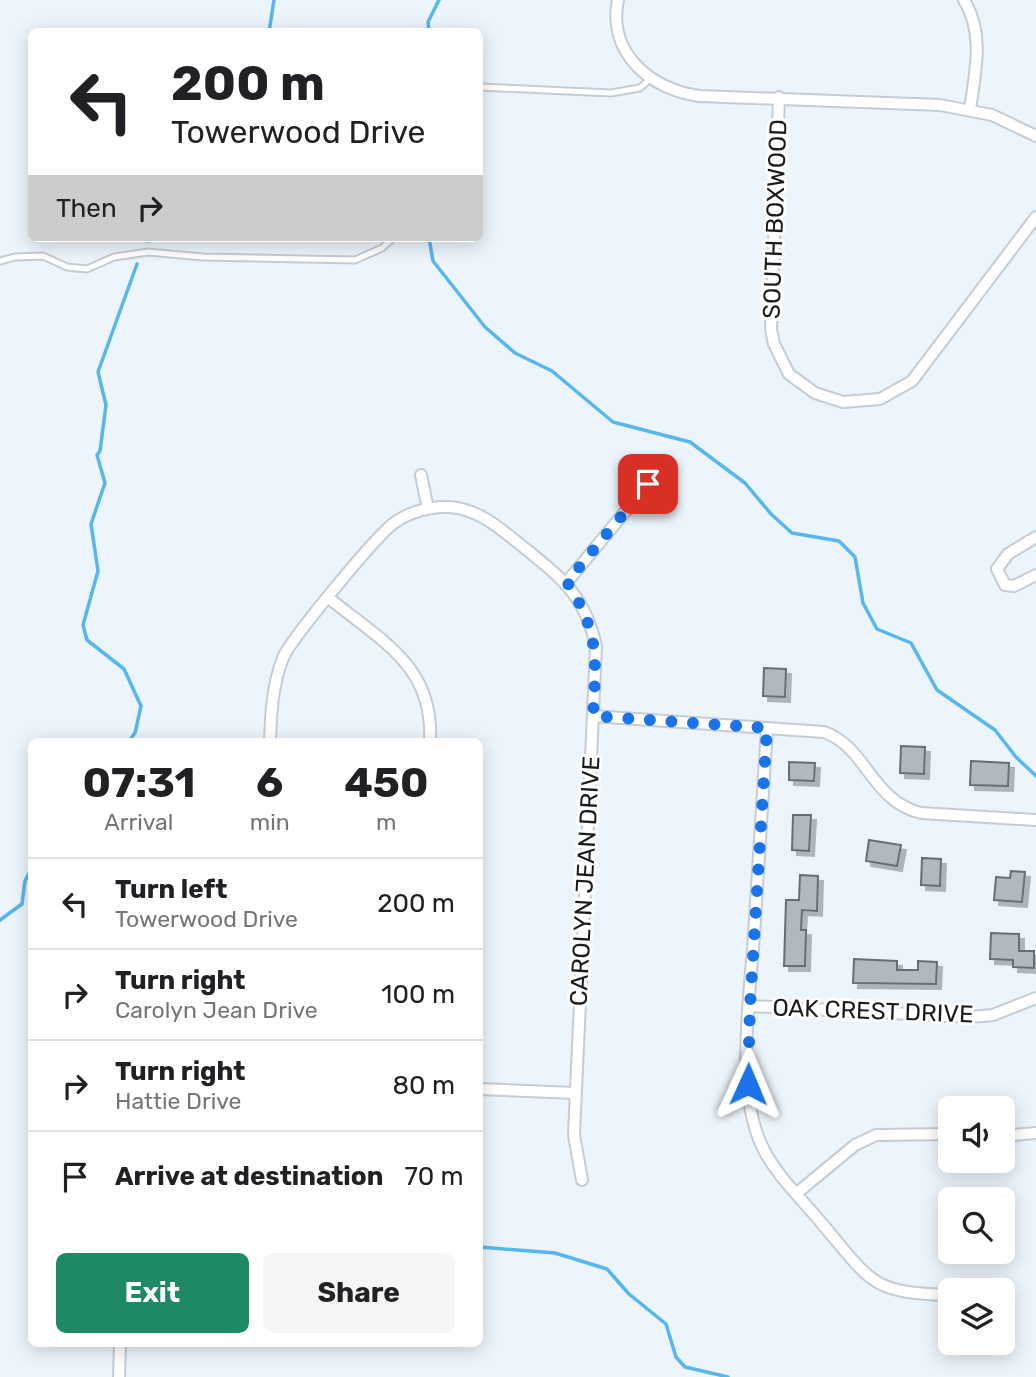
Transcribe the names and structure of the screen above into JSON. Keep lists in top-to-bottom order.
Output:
{
  "streets": {
    "street": ["SOUTH BOXWOOD", "CAROLYN JEAN DRIVE", "OAK CREST DRIVE"]
  },
  "page": {
    "turn": ["200 m", "Towerwood Drive"],
    "then": "Then",
    "eta": [
      "07:31",
      "Arrival",
      "6",
      "min",
      "450",
      "m"
    ],
    "list": [
      {
        "name": "Turn left",
        "note": "Towerwood Drive",
        "value": "200 m"
      },
      {
        "name": "Turn right",
        "note": "Carolyn Jean Drive",
        "value": "100 m"
      },
      {
        "name": "Turn right",
        "note": "Hattie Drive",
        "value": "80 m"
      },
      {
        "name": "Arrive at destination",
        "value": "70 m"
      }
    ],
    "buttons": ["Exit", "Share"]
  }
}
